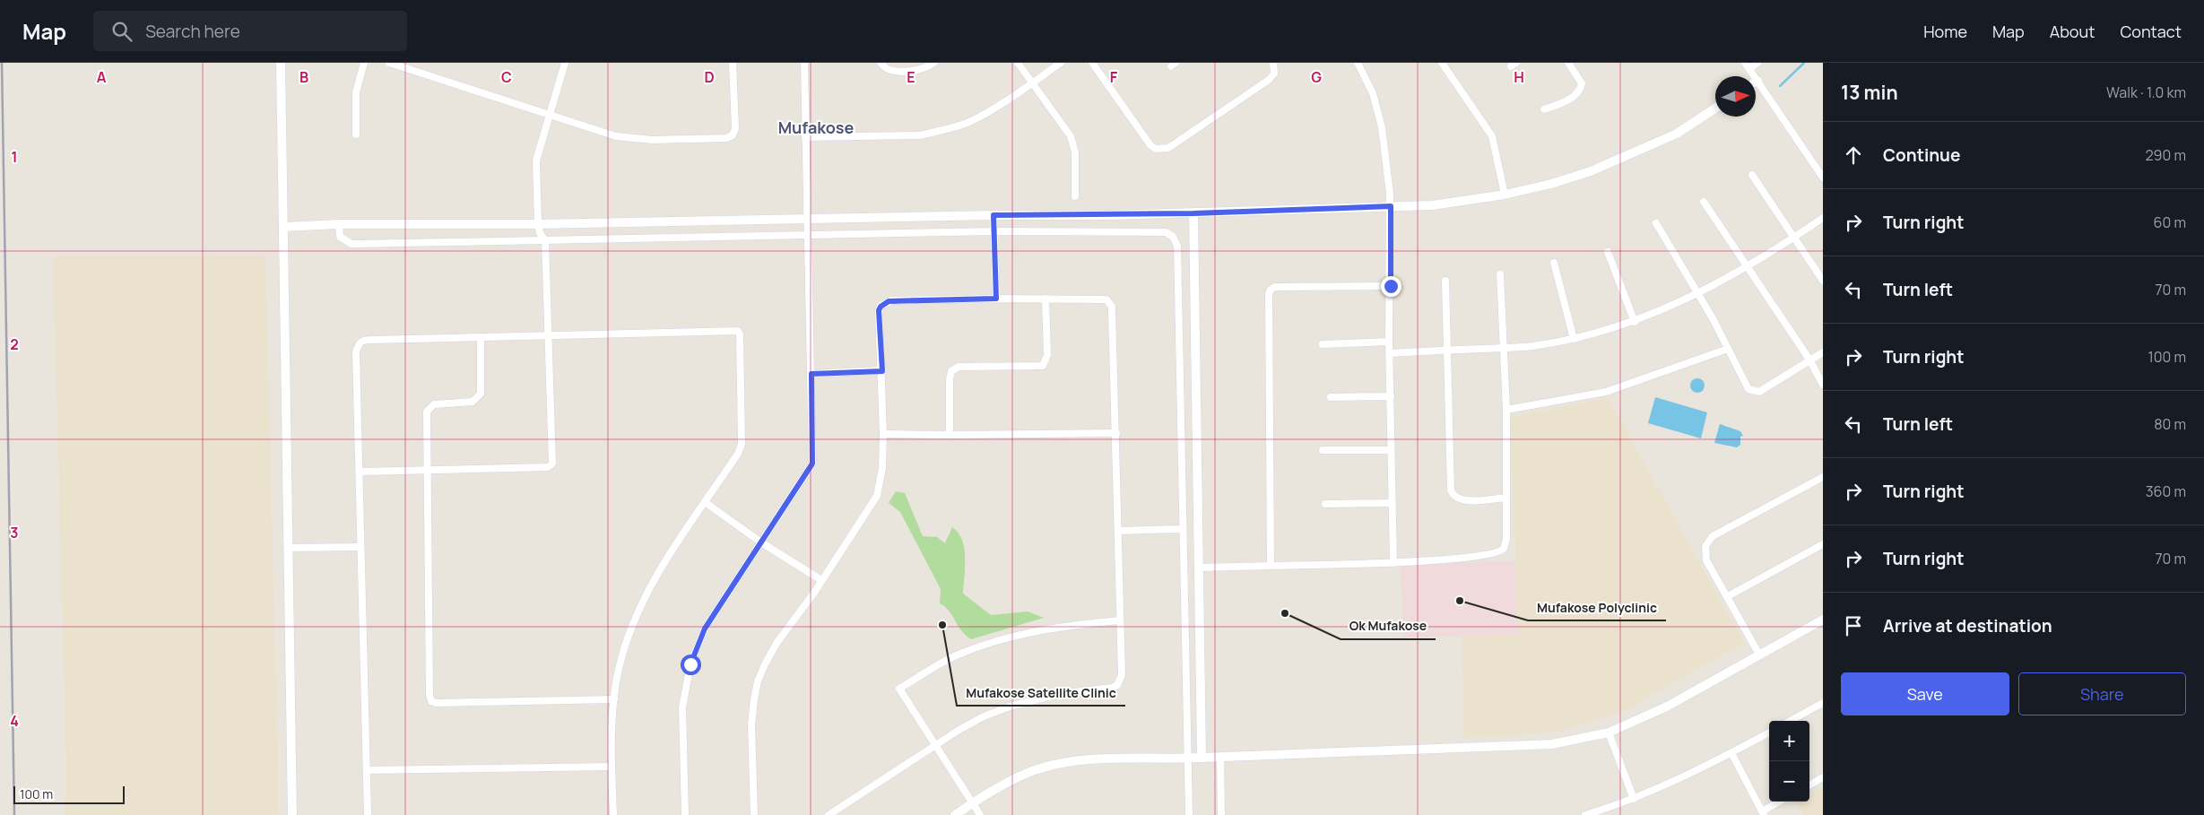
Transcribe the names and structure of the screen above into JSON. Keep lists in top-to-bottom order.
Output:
{
  "districts": ["Mufakose"],
  "places": ["Mufakose Polyclinic", "Ok Mufakose", "Mufakose Satellite Clinic"],
  "scale_bar": "100 m",
  "north": "right",
  "page": {
    "header": "Map",
    "search": "Search here",
    "nav": [
      "Home",
      "Map",
      "About",
      "Contact"
    ],
    "heading": ["13 min", "Walk · 1.0 km"],
    "list": [
      ["Continue", "290 m"],
      ["Turn right", "60 m"],
      ["Turn left", "70 m"],
      ["Turn right", "100 m"],
      ["Turn left", "80 m"],
      ["Turn right", "360 m"],
      ["Turn right", "70 m"],
      "Arrive at destination"
    ],
    "buttons": ["Save", "Share"],
    "map_buttons": ["+", "−"],
    "scale": "100 m"
  },
  "grid": {
    "columns": [
      "A",
      "B",
      "C",
      "D",
      "E",
      "F",
      "G",
      "H"
    ],
    "rows": [
      "1",
      "2",
      "3",
      "4"
    ]
  }
}
